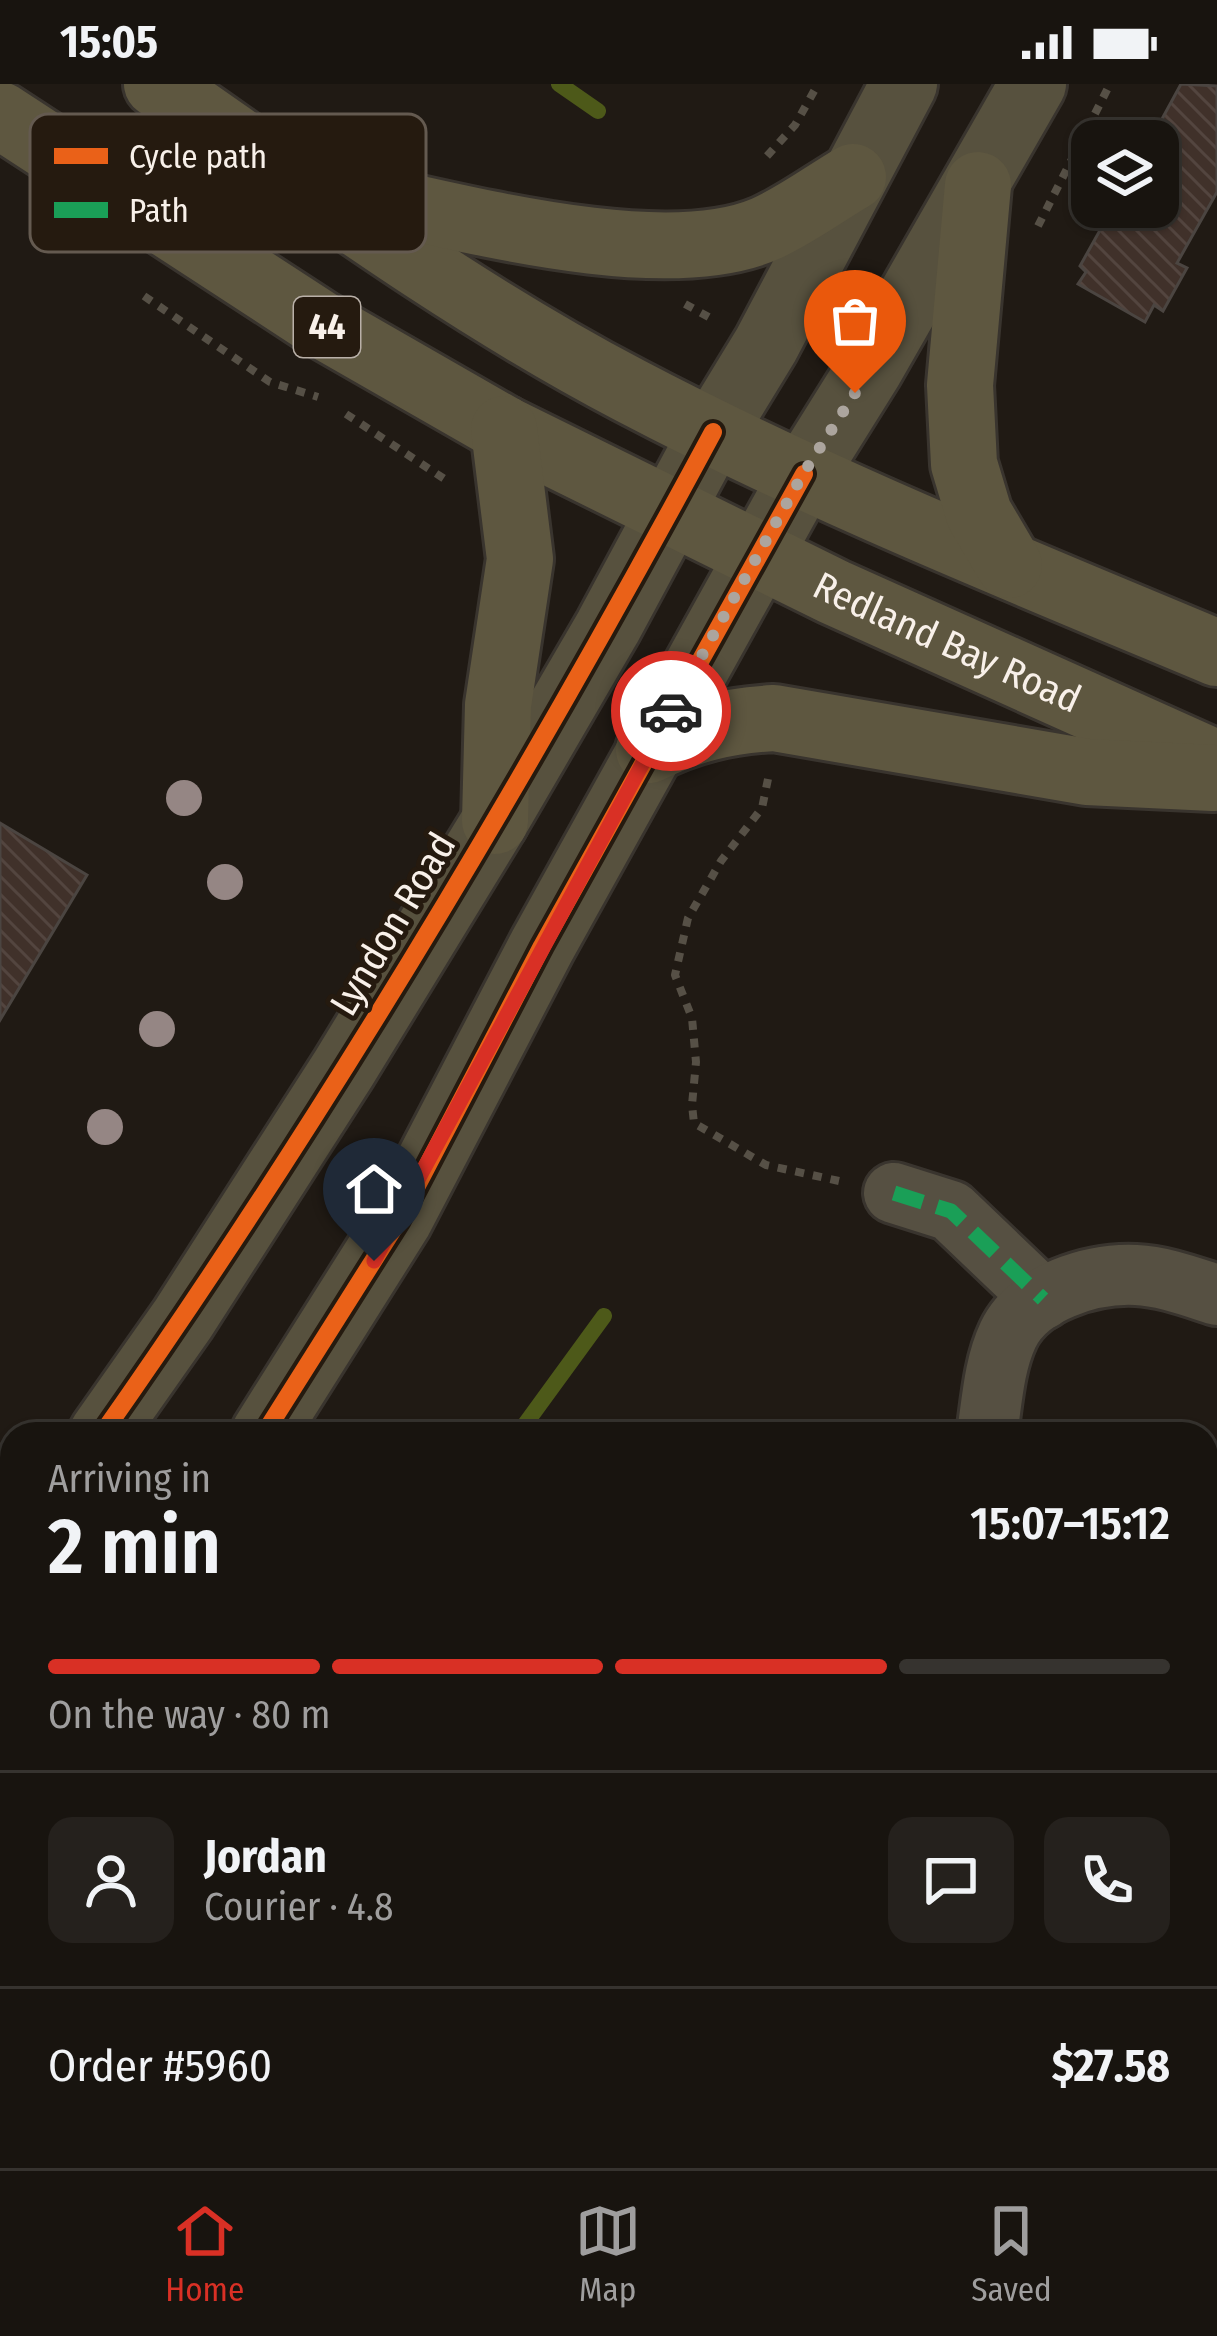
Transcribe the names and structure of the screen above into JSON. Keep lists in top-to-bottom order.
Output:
{
  "streets": {
    "main road": ["44", "Redland Bay Road", "Lyndon Road"]
  },
  "crossings": [
    ["Redland Bay Road", "Lyndon Road"]
  ],
  "legend": ["Cycle path", "Path"],
  "page": {
    "status": "15:05",
    "heading": ["2 min", "Arriving in", "15:07–15:12"],
    "panel": [
      "Jordan",
      "Courier · 4.8",
      "Order #5960",
      "$27.58"
    ],
    "bar": "On the way · 80 m",
    "tabs": ["Home", "Map", "Saved"]
  }
}
